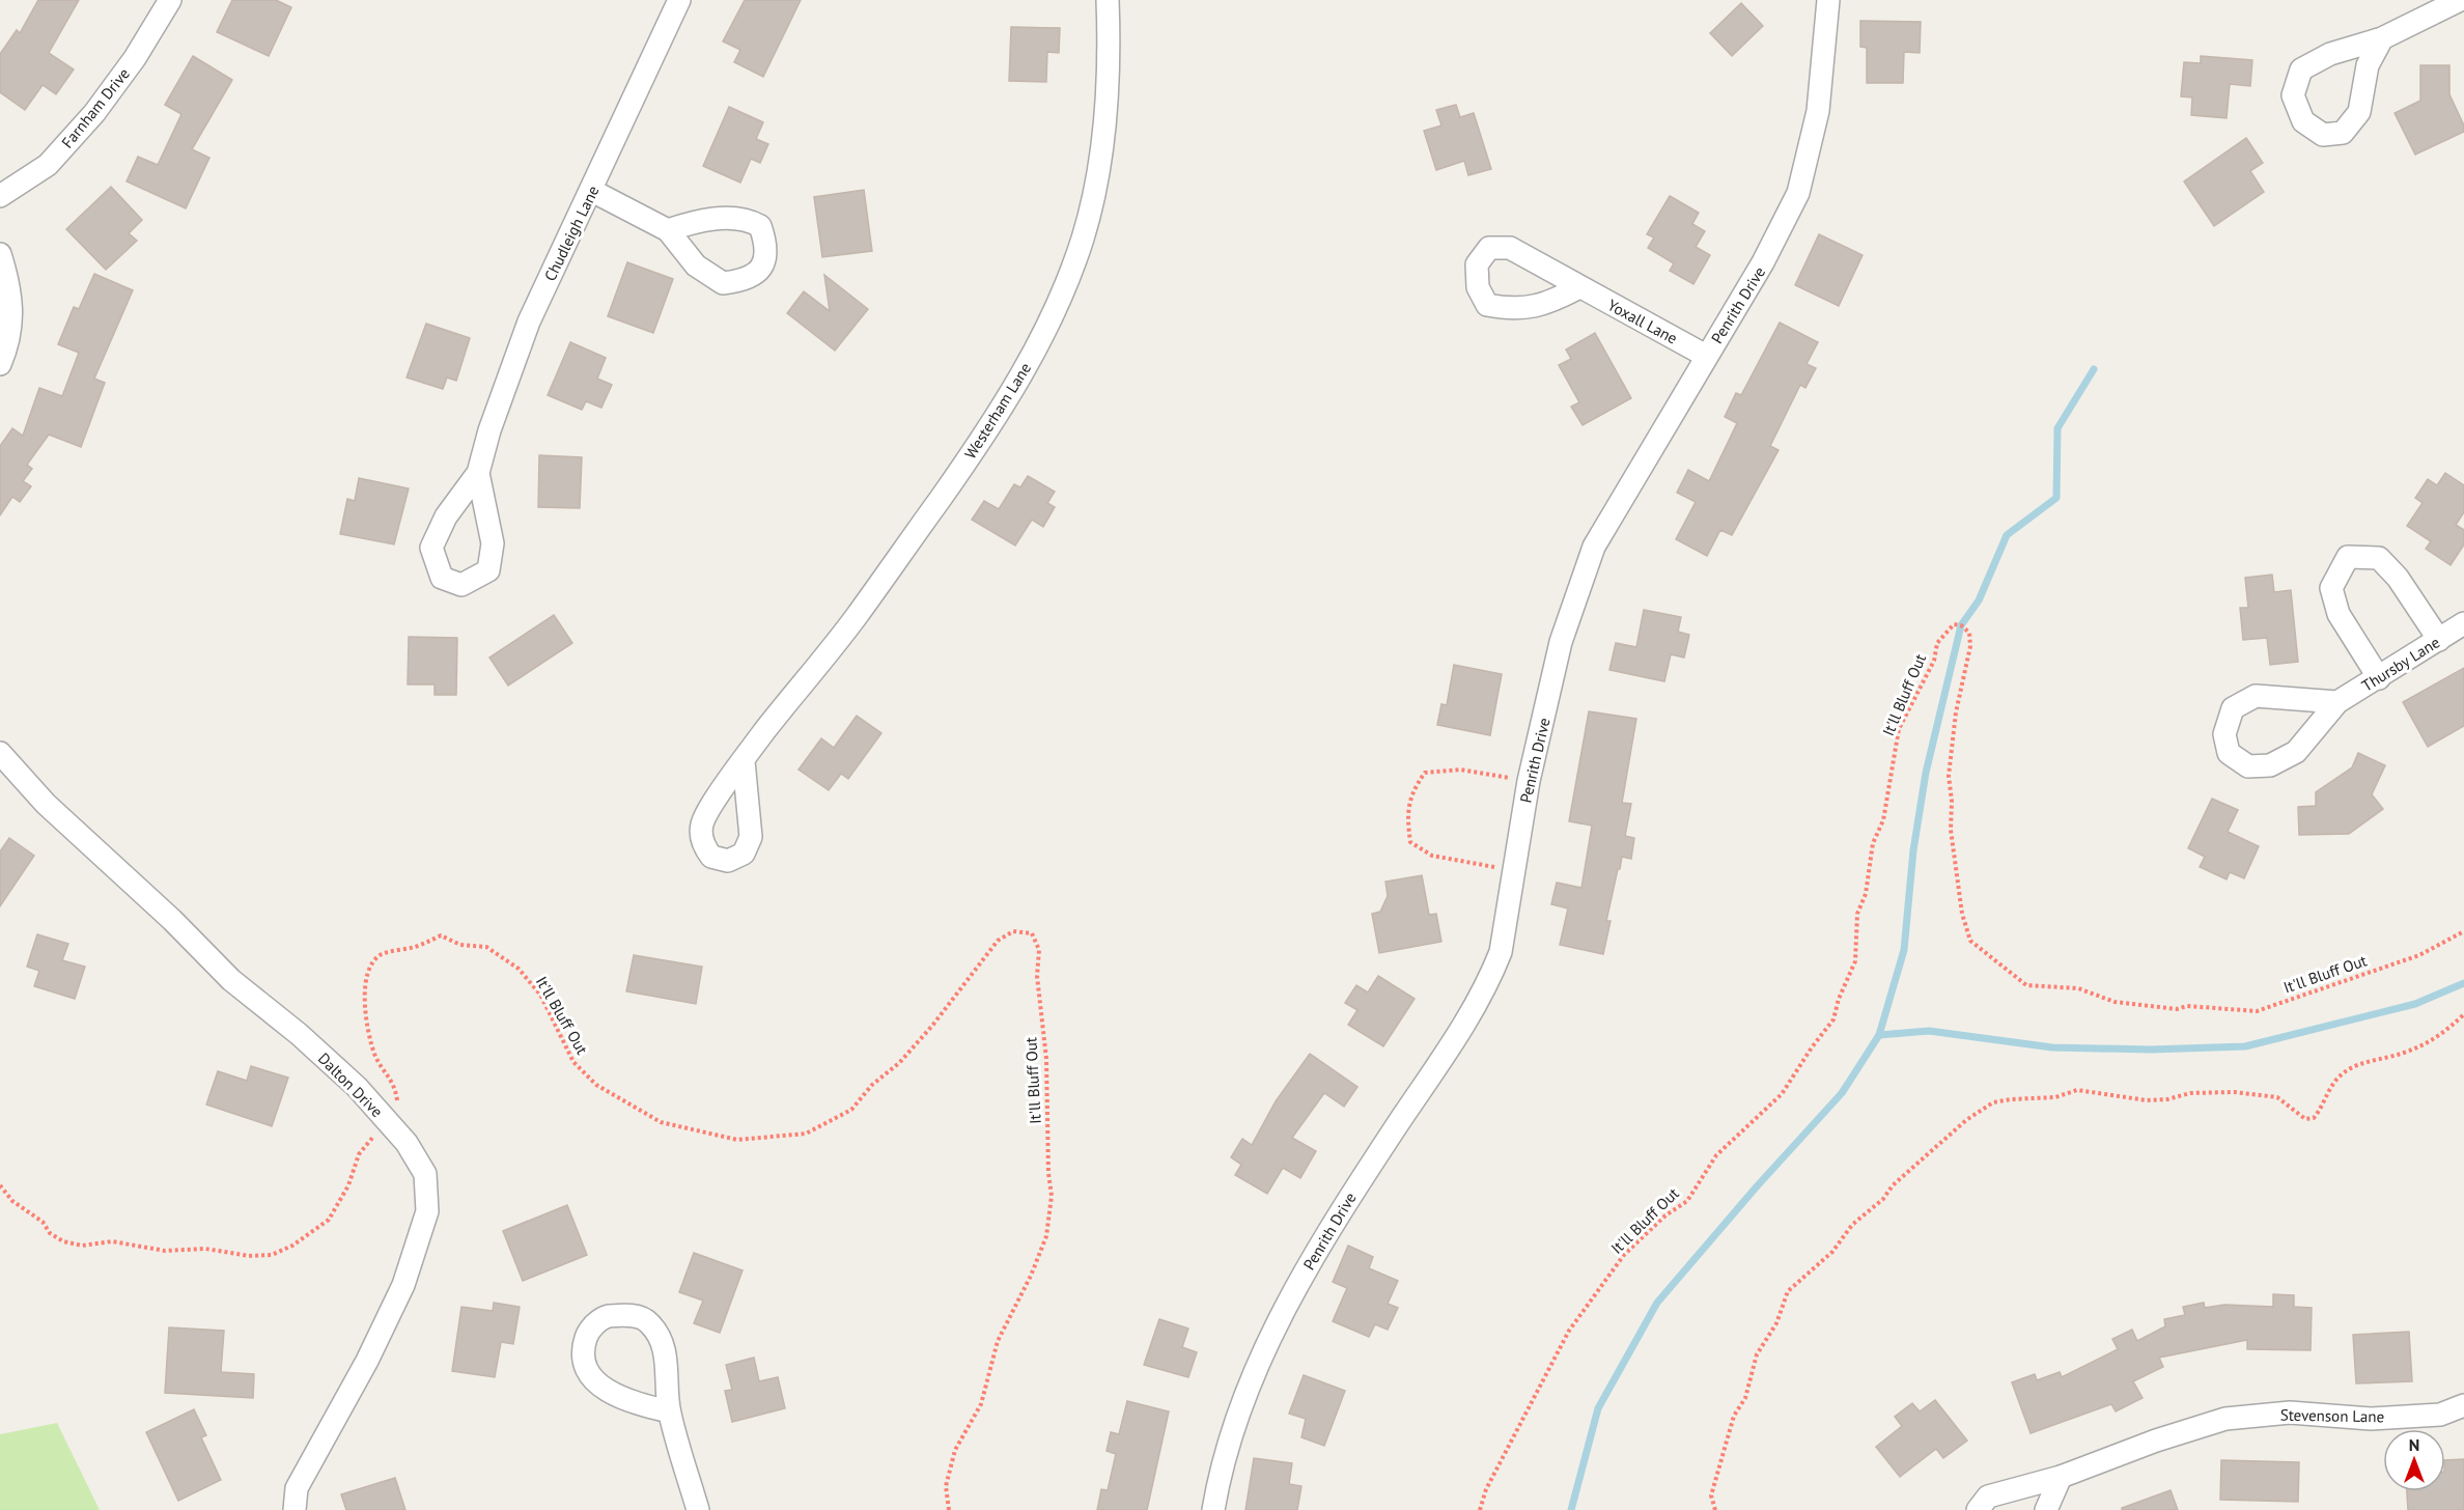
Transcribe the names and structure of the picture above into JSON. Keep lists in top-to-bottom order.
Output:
{
  "streets": {
    "street": [
      "Farnham Drive",
      "Chudleigh Lane",
      "Penrith Drive",
      "Yoxall Lane",
      "Westerham Lane",
      "Thursby Lane",
      "Dalton Drive",
      "Stevenson Lane"
    ],
    "path": ["It'll Bluff Out"]
  },
  "crossings": [
    ["Penrith Drive", "Yoxall Lane"],
    ["It'll Bluff Out", "Dalton Drive"]
  ],
  "north": "top"
}
